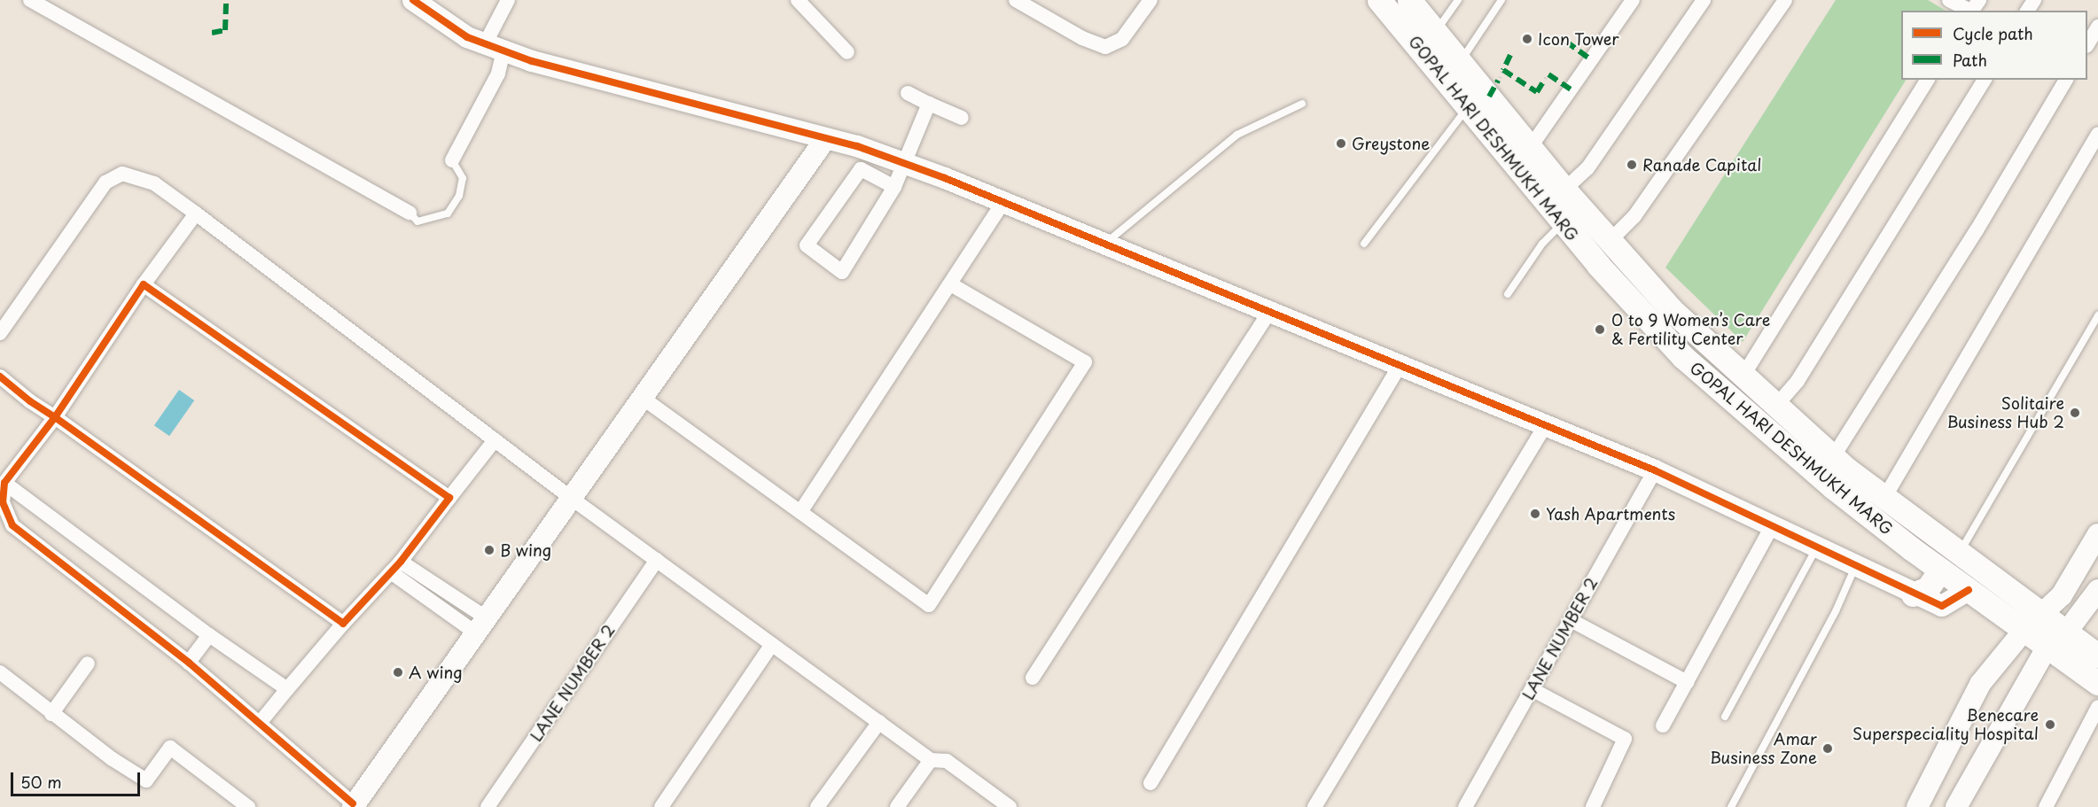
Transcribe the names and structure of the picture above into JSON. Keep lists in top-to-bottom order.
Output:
{
  "streets": {
    "main road": ["GOPAL HARI DESHMUKH MARG"],
    "street": ["LANE NUMBER 2"]
  },
  "places": [
    "Icon Tower",
    "Greystone",
    "Ranade Capital",
    "0 to 9 Women’s Care & Fertility Center",
    "Solitaire Business Hub 2",
    "Yash Apartments",
    "B wing",
    "A wing",
    "Benecare Superspeciality Hospital",
    "Amar Business Zone"
  ],
  "legend": ["Cycle path", "Path"],
  "scale_bar": "50 m"
}
